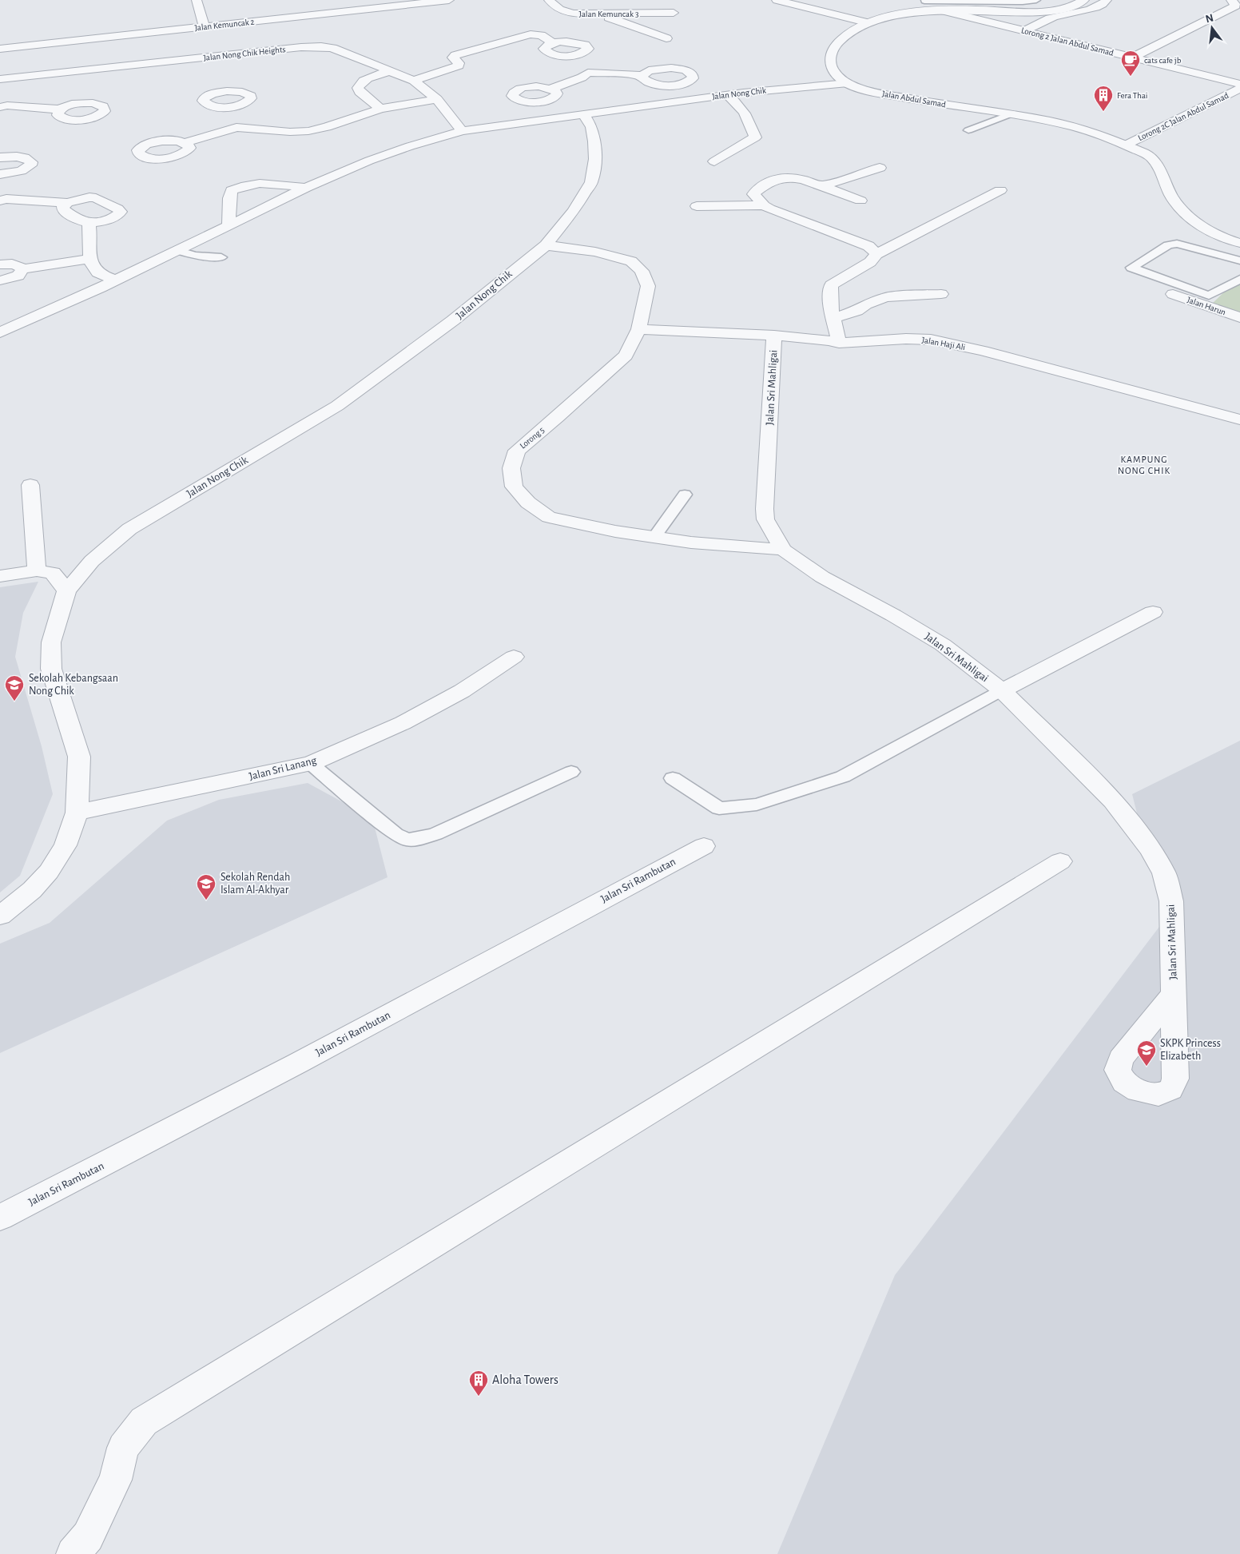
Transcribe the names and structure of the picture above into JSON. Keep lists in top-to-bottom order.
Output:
{
  "streets": {
    "street": [
      "Jalan Kemuncak 3",
      "Jalan Kemuncak 2",
      "Lorong 2 Jalan Abdul Samad",
      "Jalan Nong Chik Heights",
      "Jalan Nong Chik",
      "Jalan Abdul Samad",
      "Lorong 2C Jalan Abdul Samad",
      "Jalan Harun",
      "Jalan Haji Ali",
      "Jalan Sri Mahligai",
      "Lorong 5",
      "Jalan Sri Lanang",
      "Jalan Sri Rambutan"
    ]
  },
  "crossings": [
    ["Lorong 2 Jalan Abdul Samad", "Jalan Abdul Samad"],
    ["Jalan Nong Chik Heights", "Jalan Nong Chik"],
    ["Jalan Nong Chik", "Jalan Abdul Samad"],
    ["Jalan Nong Chik", "Lorong 5"],
    ["Jalan Nong Chik", "Jalan Sri Lanang"],
    ["Jalan Abdul Samad", "Lorong 2C Jalan Abdul Samad"],
    ["Jalan Haji Ali", "Jalan Sri Mahligai"],
    ["Jalan Haji Ali", "Lorong 5"],
    ["Jalan Sri Mahligai", "Lorong 5"]
  ],
  "districts": ["KAMPUNG NONG CHIK"],
  "places": {
    "cafe": ["cats cafe jb"],
    "building": ["Fera Thai", "Aloha Towers"],
    "school or university": ["Sekolah Kebangsaan Nong Chik", "Sekolah Rendah Islam Al-Akhyar", "SKPK Princess Elizabeth"]
  },
  "north": "top"
}
